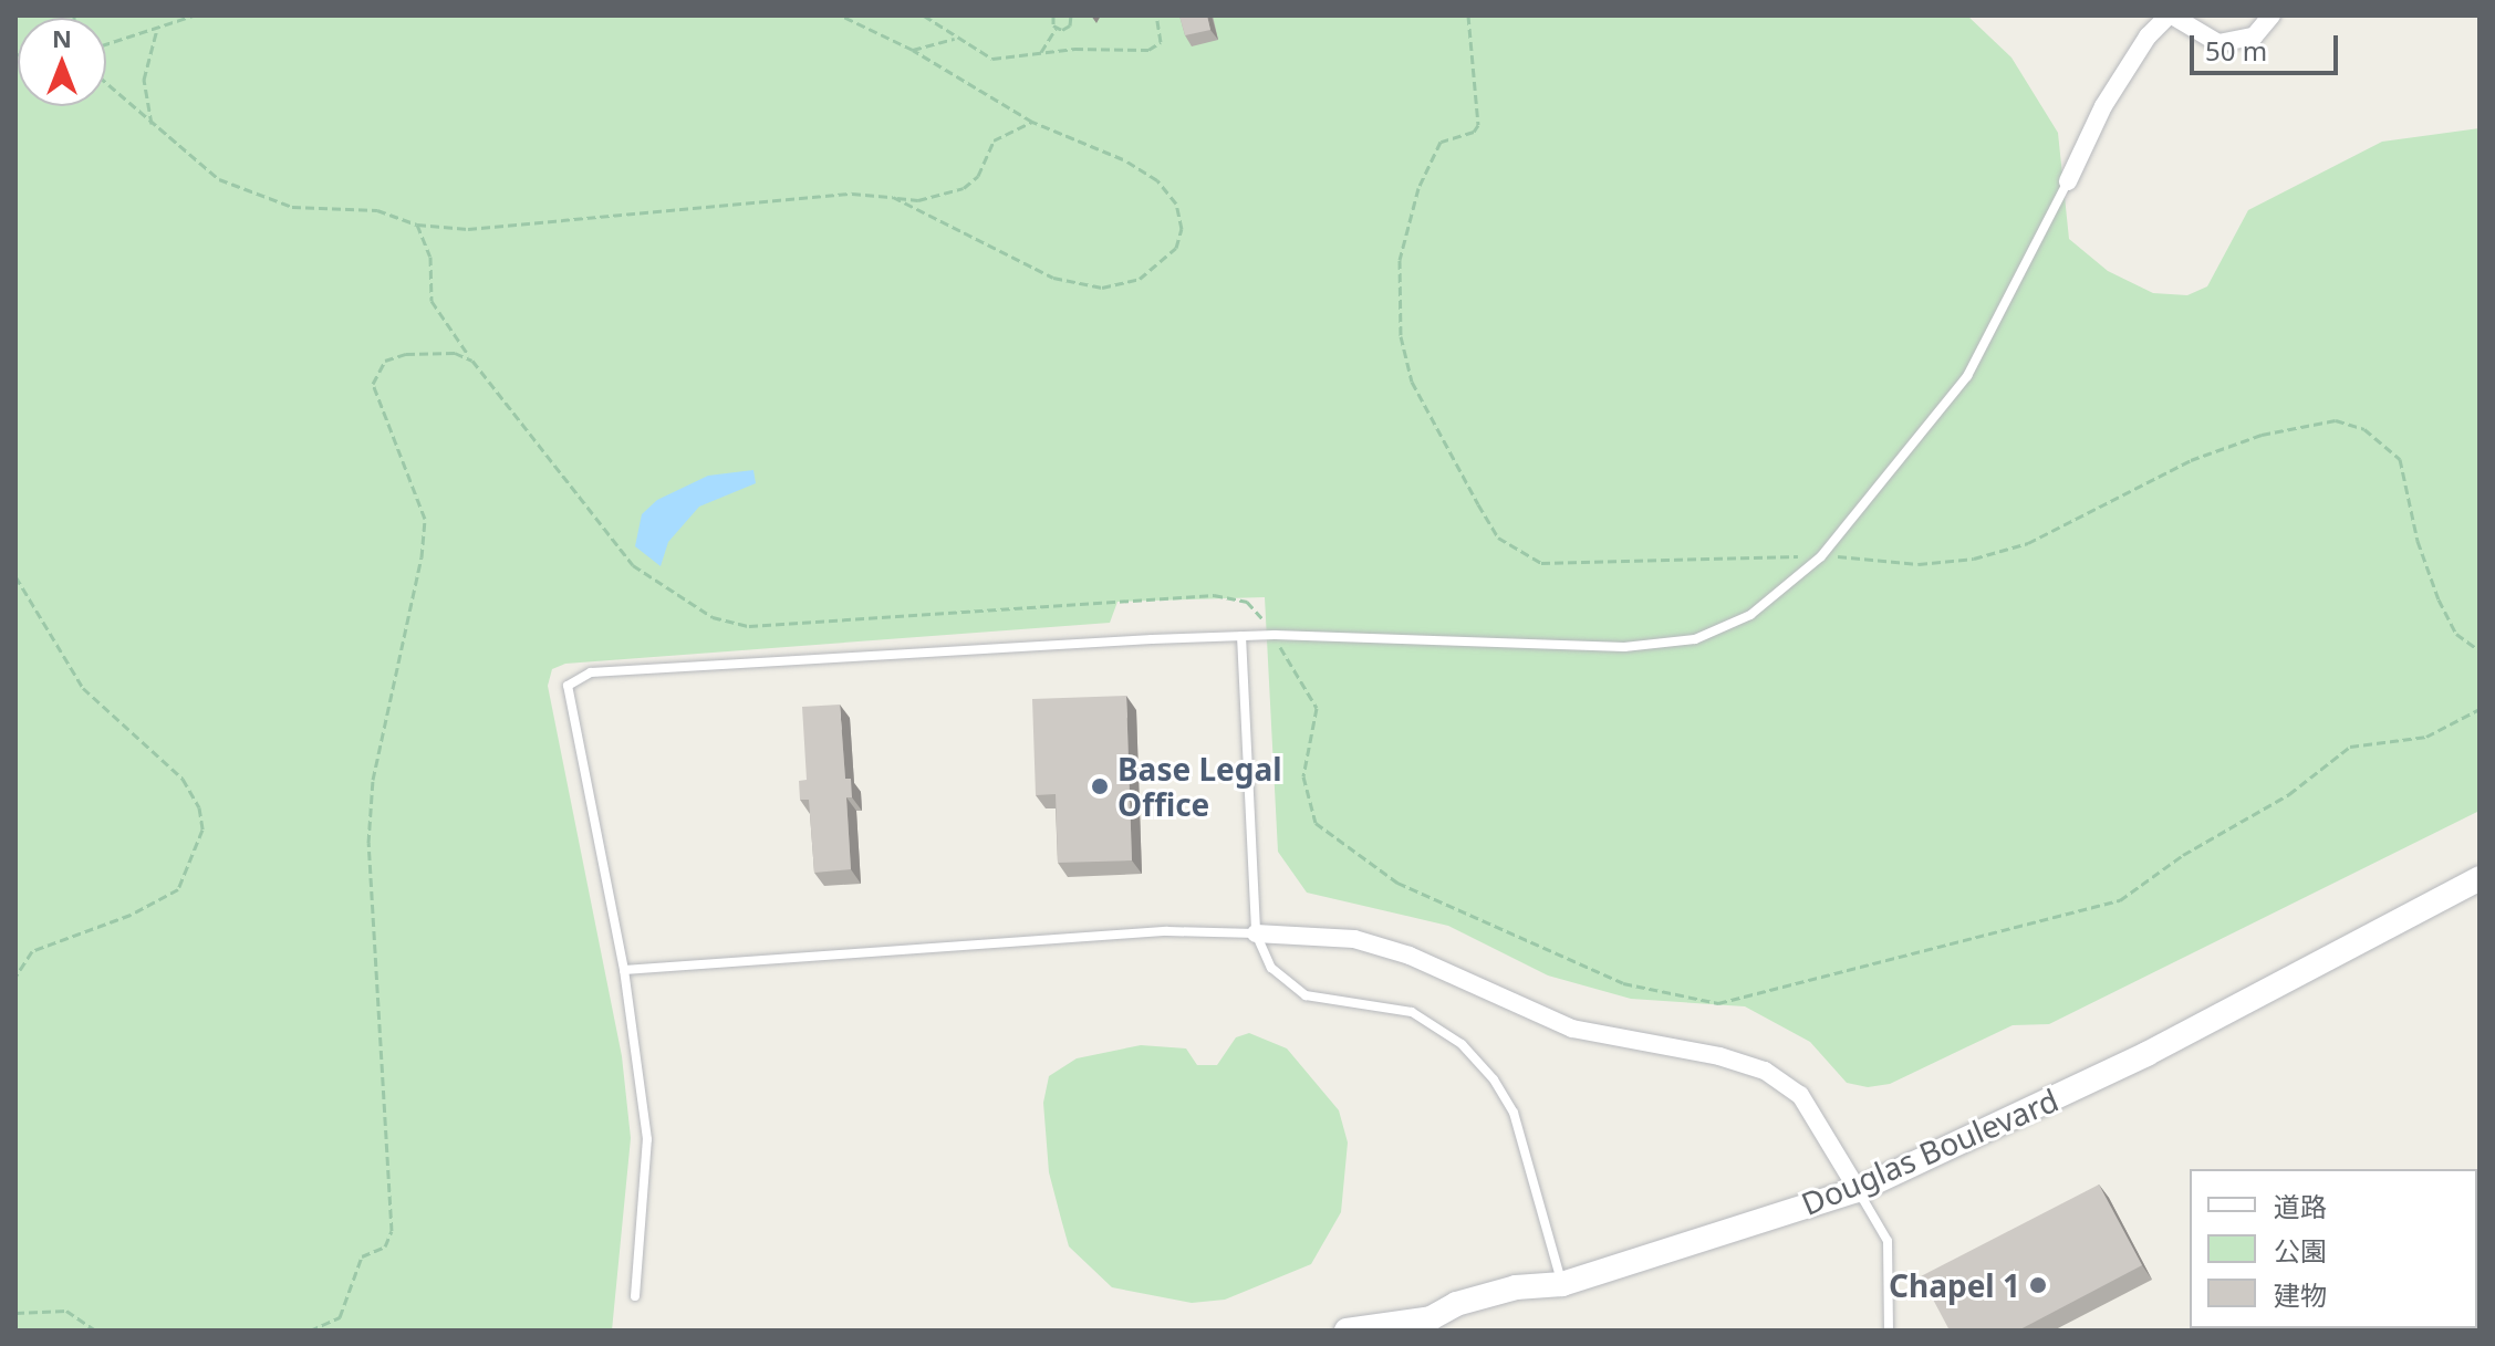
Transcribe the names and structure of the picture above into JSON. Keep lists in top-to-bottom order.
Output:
{
  "streets": {
    "street": ["Douglas Boulevard"]
  },
  "places": ["Base Legal Office", "Chapel 1"],
  "legend": ["道路", "公園", "建物"],
  "scale_bar": "50 m",
  "north": "top"
}
